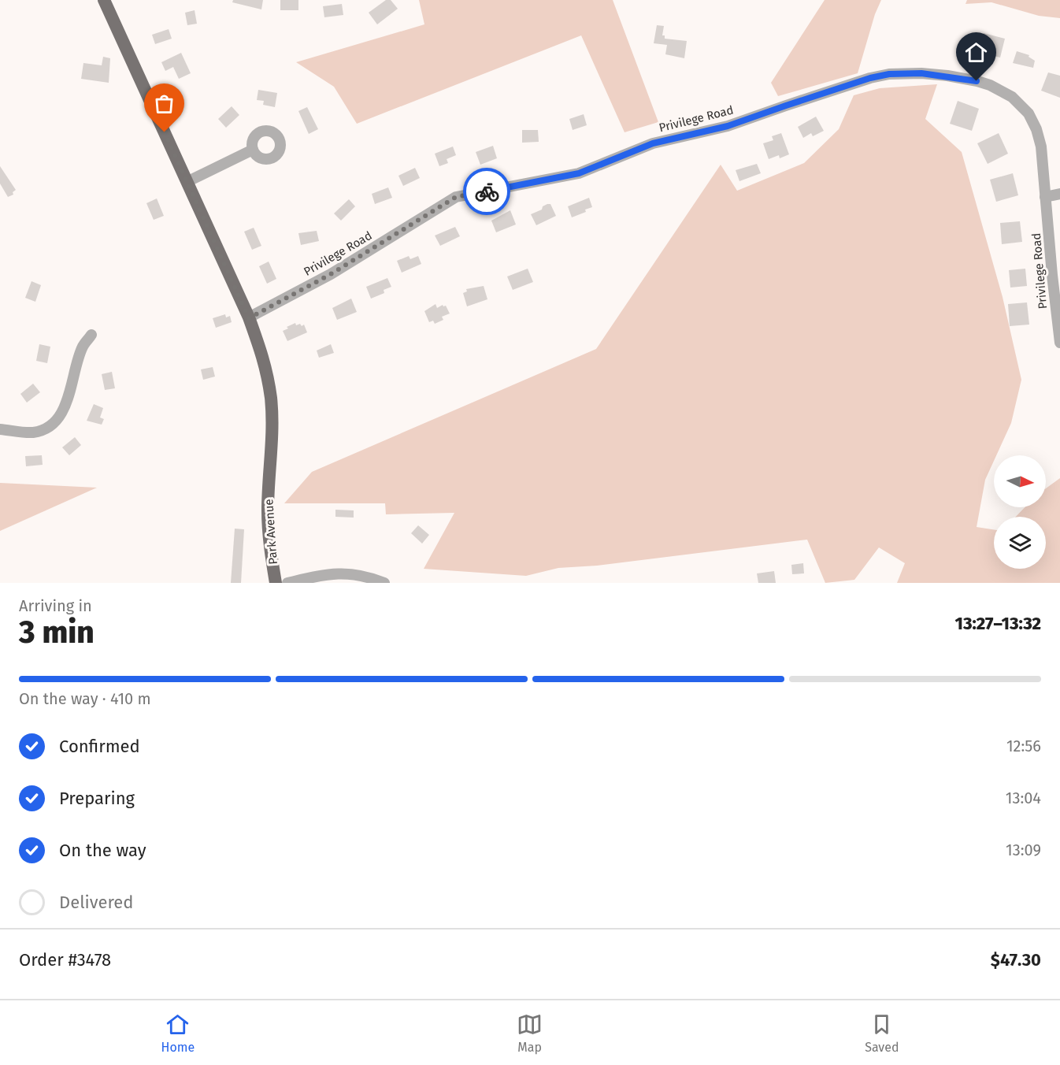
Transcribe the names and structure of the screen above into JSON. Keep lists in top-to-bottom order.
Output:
{
  "streets": {
    "main road": ["Park Avenue"],
    "street": ["Privilege Road"]
  },
  "crossings": [
    ["Privilege Road", "Park Avenue"]
  ],
  "north": "right",
  "page": {
    "heading": ["3 min", "Arriving in", "13:27–13:32"],
    "panel": ["Order #3478", "$47.30"],
    "bar": "On the way · 410 m",
    "list": [
      ["Confirmed", "12:56"],
      ["Preparing", "13:04"],
      ["On the way", "13:09"],
      "Delivered"
    ],
    "tabs": ["Home", "Map", "Saved"]
  }
}
